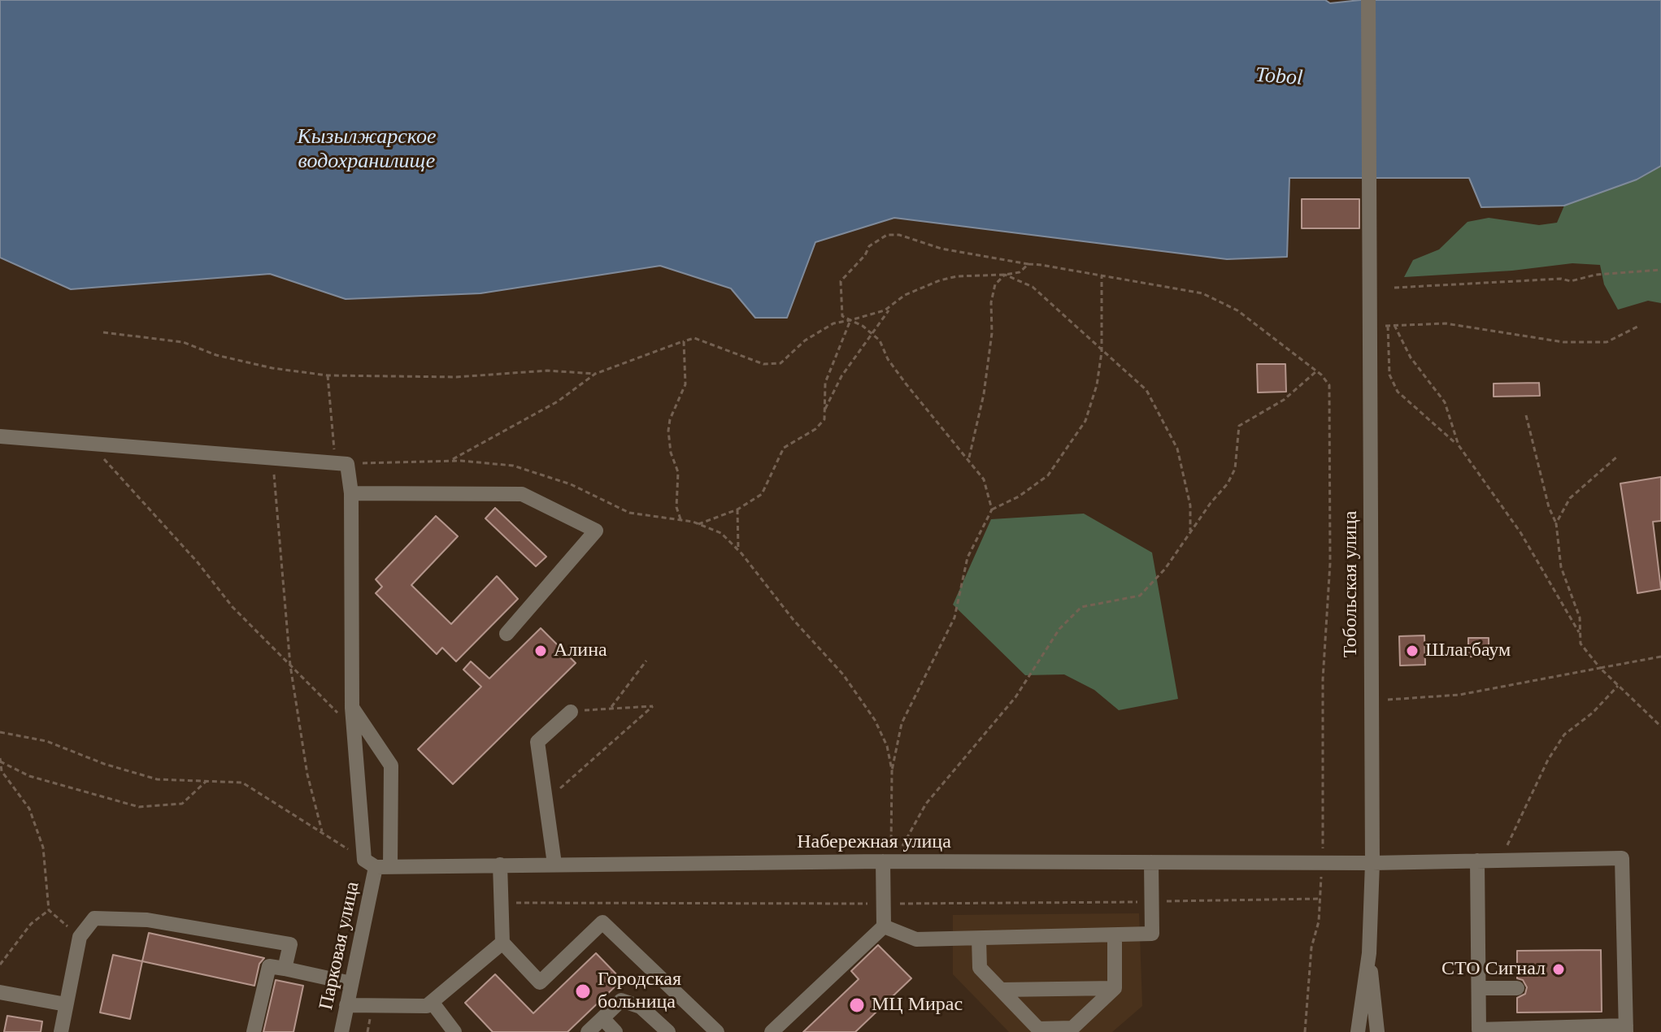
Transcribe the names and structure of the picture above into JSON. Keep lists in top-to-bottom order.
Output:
{
  "streets": {
    "street": ["Тобольская улица", "Набережная улица", "Парковая улица"]
  },
  "crossings": [
    ["Тобольская улица", "Набережная улица"],
    ["Набережная улица", "Парковая улица"]
  ],
  "water": ["Tobol", "Кызылжарское водохранилище"],
  "places": [
    "Алина",
    "Шлагбаум",
    "СТО Сигнал",
    "Городская больница",
    "МЦ Мирас"
  ]
}
